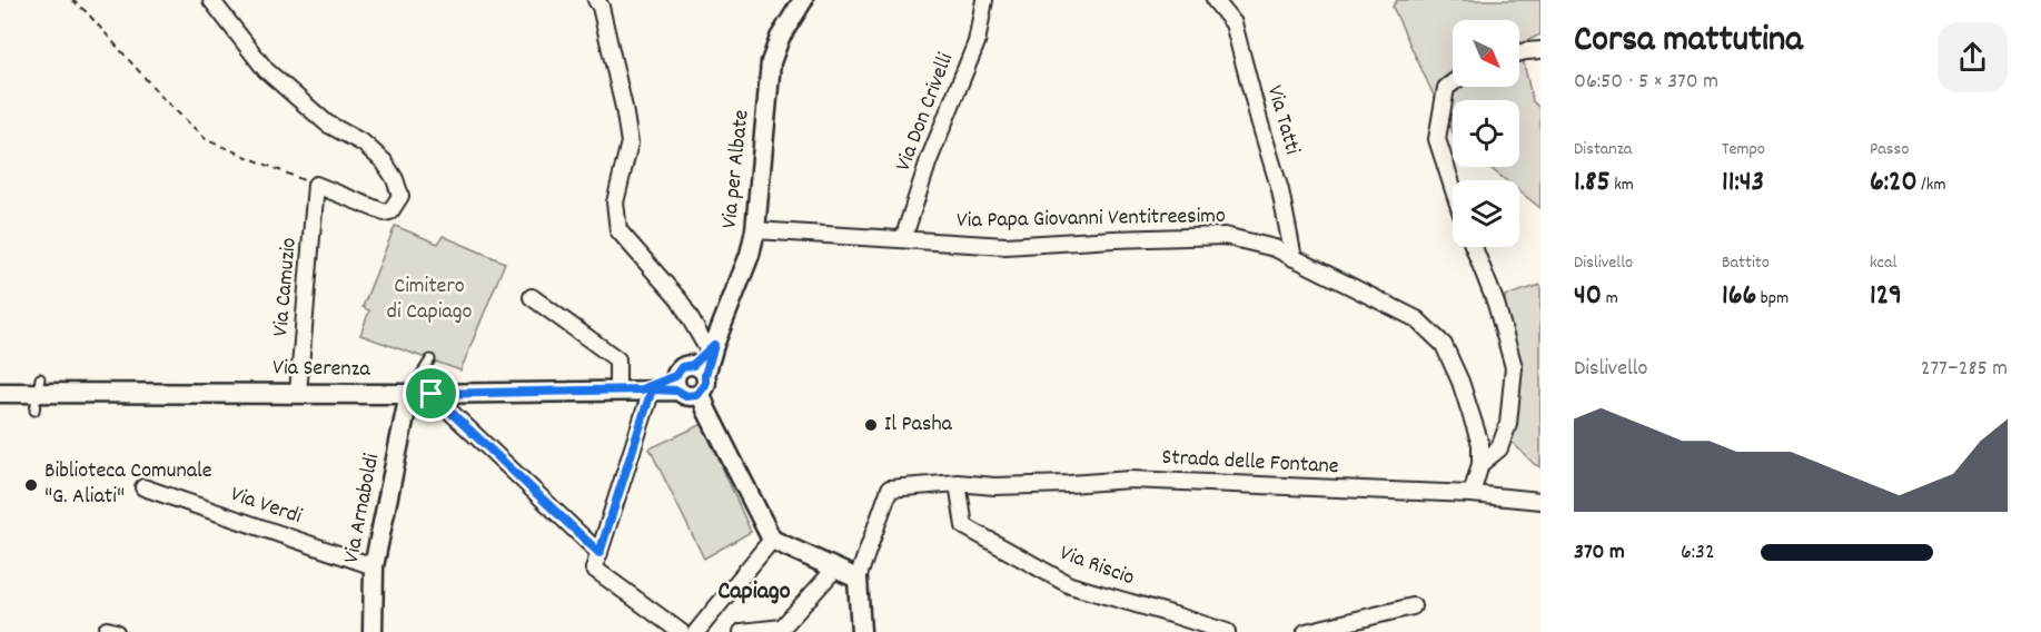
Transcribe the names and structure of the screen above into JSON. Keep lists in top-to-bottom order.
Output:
{
  "streets": {
    "street": [
      "Via Don Crivelli",
      "Via Tatti",
      "Via per Albate",
      "Via Papa Giovanni Ventitreesimo",
      "Via Camuzio",
      "Via Serenza",
      "Strada delle Fontane",
      "Via Verdi",
      "Via Arnaboldi",
      "Via Riscio"
    ]
  },
  "crossings": [
    ["Via Don Crivelli", "Via Papa Giovanni Ventitreesimo"],
    ["Via Tatti", "Via Papa Giovanni Ventitreesimo"],
    ["Via per Albate", "Via Papa Giovanni Ventitreesimo"],
    ["Via per Albate", "Via Serenza"],
    ["Via Papa Giovanni Ventitreesimo", "Strada delle Fontane"],
    ["Via Camuzio", "Via Serenza"],
    ["Via Serenza", "Via Arnaboldi"],
    ["Strada delle Fontane", "Via Riscio"],
    ["Via Verdi", "Via Arnaboldi"]
  ],
  "districts": ["Capiago"],
  "parks": ["Cimitero di Capiago"],
  "places": ["Il Pasha", "Biblioteca Comunale \"G. Aliati\""],
  "north": "bottom right",
  "page": {
    "heading": ["Corsa mattutina", "06:50 · 5 × 370 m"],
    "stats": [
      ["Distanza", "1.85 km"],
      ["Tempo", "11:43"],
      ["Passo", "6:20 /km"],
      ["Dislivello", "40 m"],
      ["Battito", "166 bpm"],
      ["kcal", "129"]
    ],
    "chart": ["Dislivello", "277–285 m"],
    "list": [
      {
        "name": "370 m",
        "note": "6:32"
      }
    ]
  }
}
